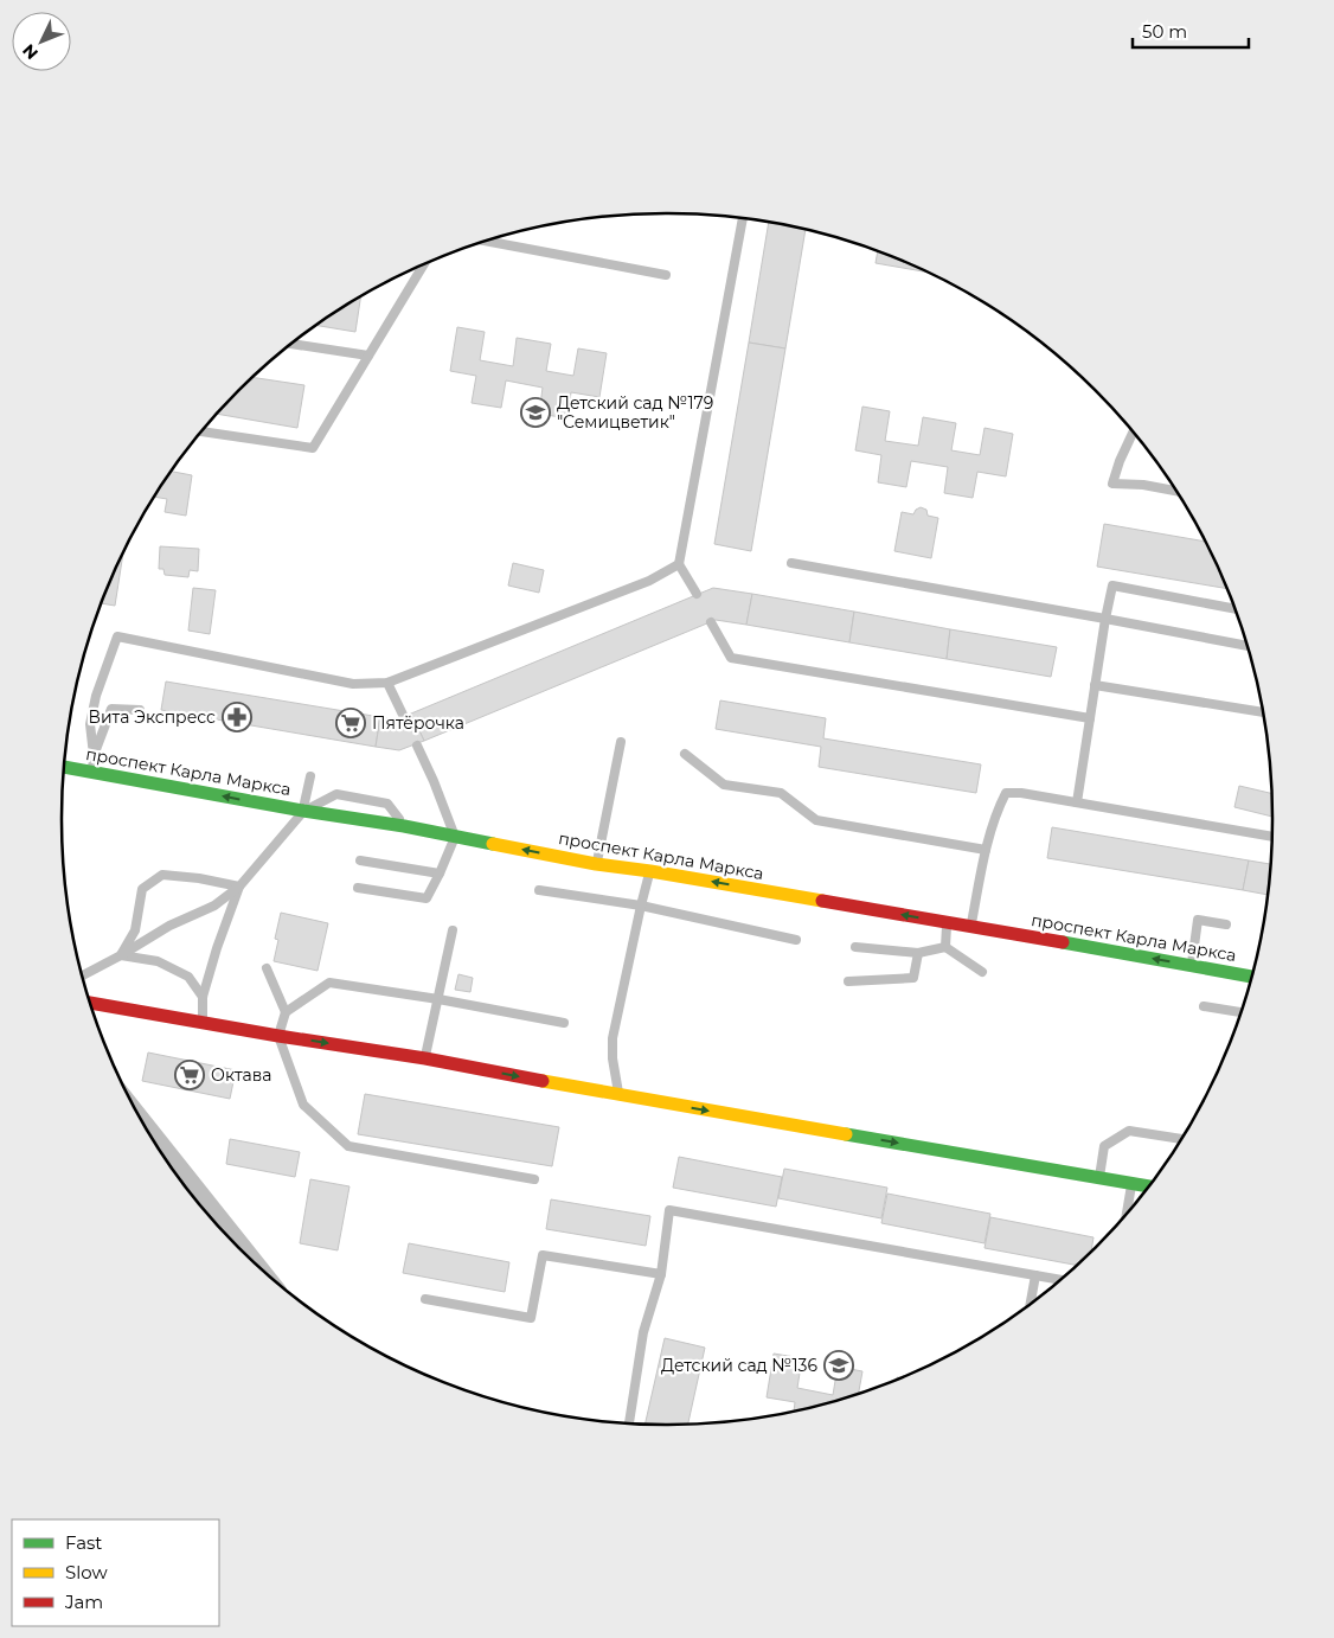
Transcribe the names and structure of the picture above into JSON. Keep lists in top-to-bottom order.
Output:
{
  "streets": {
    "main road": ["проспект Карла Маркса"]
  },
  "one_way": ["проспект Карла Маркса"],
  "places": {
    "school or university": ["Детский сад №179 \"Семицветик\"", "Детский сад №136"],
    "pharmacy": ["Вита Экспресс"],
    "supermarket": ["Пятёрочка", "Октава"]
  },
  "legend": ["Fast", "Slow", "Jam"],
  "scale_bar": "50 m",
  "north": "bottom left"
}
